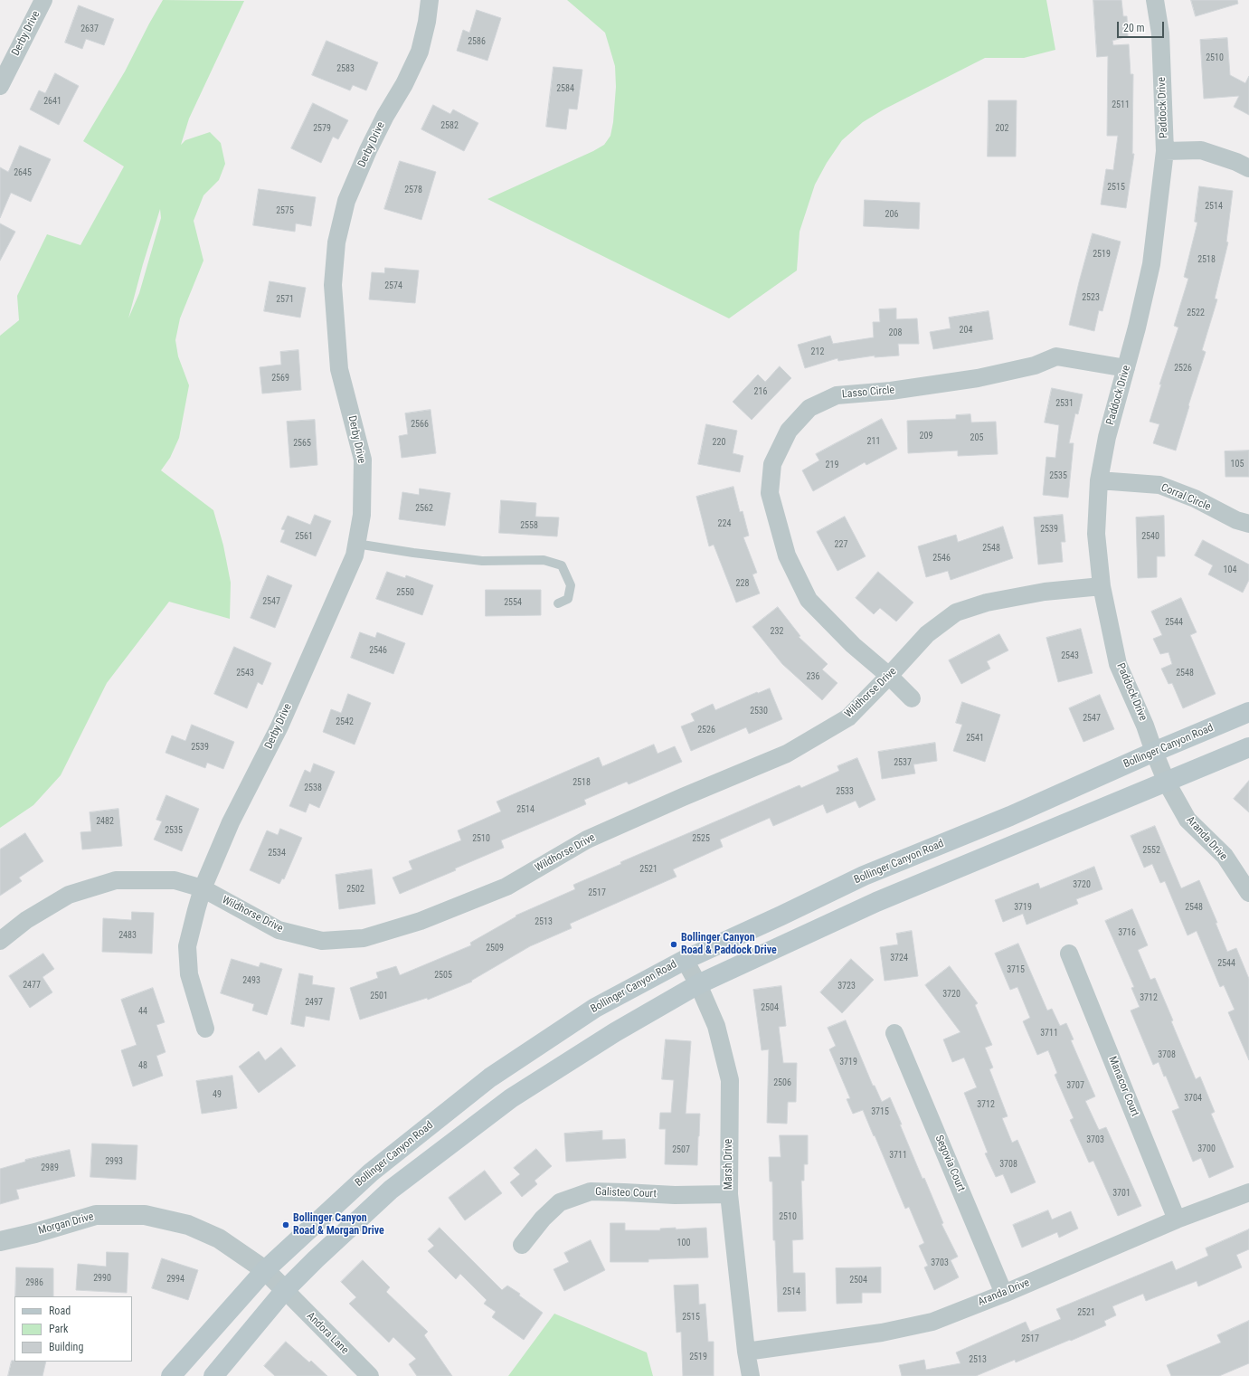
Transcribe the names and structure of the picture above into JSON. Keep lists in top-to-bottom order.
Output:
{
  "streets": {
    "main road": ["Bollinger Canyon Road"],
    "street": [
      "Derby Drive",
      "Paddock Drive",
      "Lasso Circle",
      "Corral Circle",
      "Wildhorse Drive",
      "Aranda Drive",
      "Manacor Court",
      "Segovia Court",
      "Marsh Drive",
      "Galisteo Court",
      "Morgan Drive",
      "Andora Lane"
    ]
  },
  "crossings": [
    ["Derby Drive", "Wildhorse Drive"],
    ["Paddock Drive", "Lasso Circle"],
    ["Paddock Drive", "Corral Circle"],
    ["Paddock Drive", "Wildhorse Drive"],
    ["Paddock Drive", "Bollinger Canyon Road"],
    ["Paddock Drive", "Aranda Drive"],
    ["Lasso Circle", "Wildhorse Drive"],
    ["Bollinger Canyon Road", "Marsh Drive"],
    ["Bollinger Canyon Road", "Morgan Drive"],
    ["Aranda Drive", "Manacor Court"],
    ["Aranda Drive", "Segovia Court"],
    ["Aranda Drive", "Marsh Drive"],
    ["Marsh Drive", "Galisteo Court"],
    ["Morgan Drive", "Andora Lane"]
  ],
  "places": ["Bollinger Canyon Road & Paddock Drive", "Bollinger Canyon Road & Morgan Drive"],
  "house_numbers": [
    "2637",
    "2586",
    "2510",
    "2583",
    "2584",
    "2641",
    "2511",
    "2582",
    "2579",
    "202",
    "2645",
    "2515",
    "2578",
    "2514",
    "2575",
    "206",
    "2519",
    "2518",
    "2574",
    "2523",
    "2571",
    "2522",
    "204",
    "208",
    "212",
    "2526",
    "2569",
    "216",
    "2531",
    "2566",
    "209",
    "205",
    "211",
    "220",
    "2565",
    "105",
    "219",
    "2535",
    "2562",
    "224",
    "2558",
    "2539",
    "2561",
    "2540",
    "227",
    "2548",
    "2546",
    "104",
    "228",
    "2550",
    "2547",
    "2554",
    "2544",
    "232",
    "2546",
    "2543",
    "2543",
    "2548",
    "236",
    "2530",
    "2547",
    "2542",
    "2526",
    "2541",
    "2539",
    "2537",
    "2518",
    "2538",
    "2533",
    "2514",
    "2482",
    "2535",
    "2510",
    "2525",
    "2552",
    "2534",
    "2521",
    "3720",
    "2502",
    "2517",
    "3719",
    "2548",
    "2513",
    "3716",
    "2483",
    "2509",
    "3724",
    "2544",
    "3715",
    "2505",
    "2493",
    "2477",
    "3723",
    "3720",
    "2501",
    "3712",
    "2497",
    "2504",
    "44",
    "3711",
    "3708",
    "3719",
    "48",
    "2506",
    "3707",
    "49",
    "3704",
    "3712",
    "3715",
    "3703",
    "3700",
    "2507",
    "3711",
    "2993",
    "3708",
    "2989",
    "3701",
    "2510",
    "100",
    "3703",
    "2990",
    "2994",
    "2504",
    "2986",
    "2514",
    "2521",
    "2515",
    "2517",
    "2519",
    "2513"
  ],
  "legend": ["Road", "Park", "Building"],
  "scale_bar": "20 m"
}
